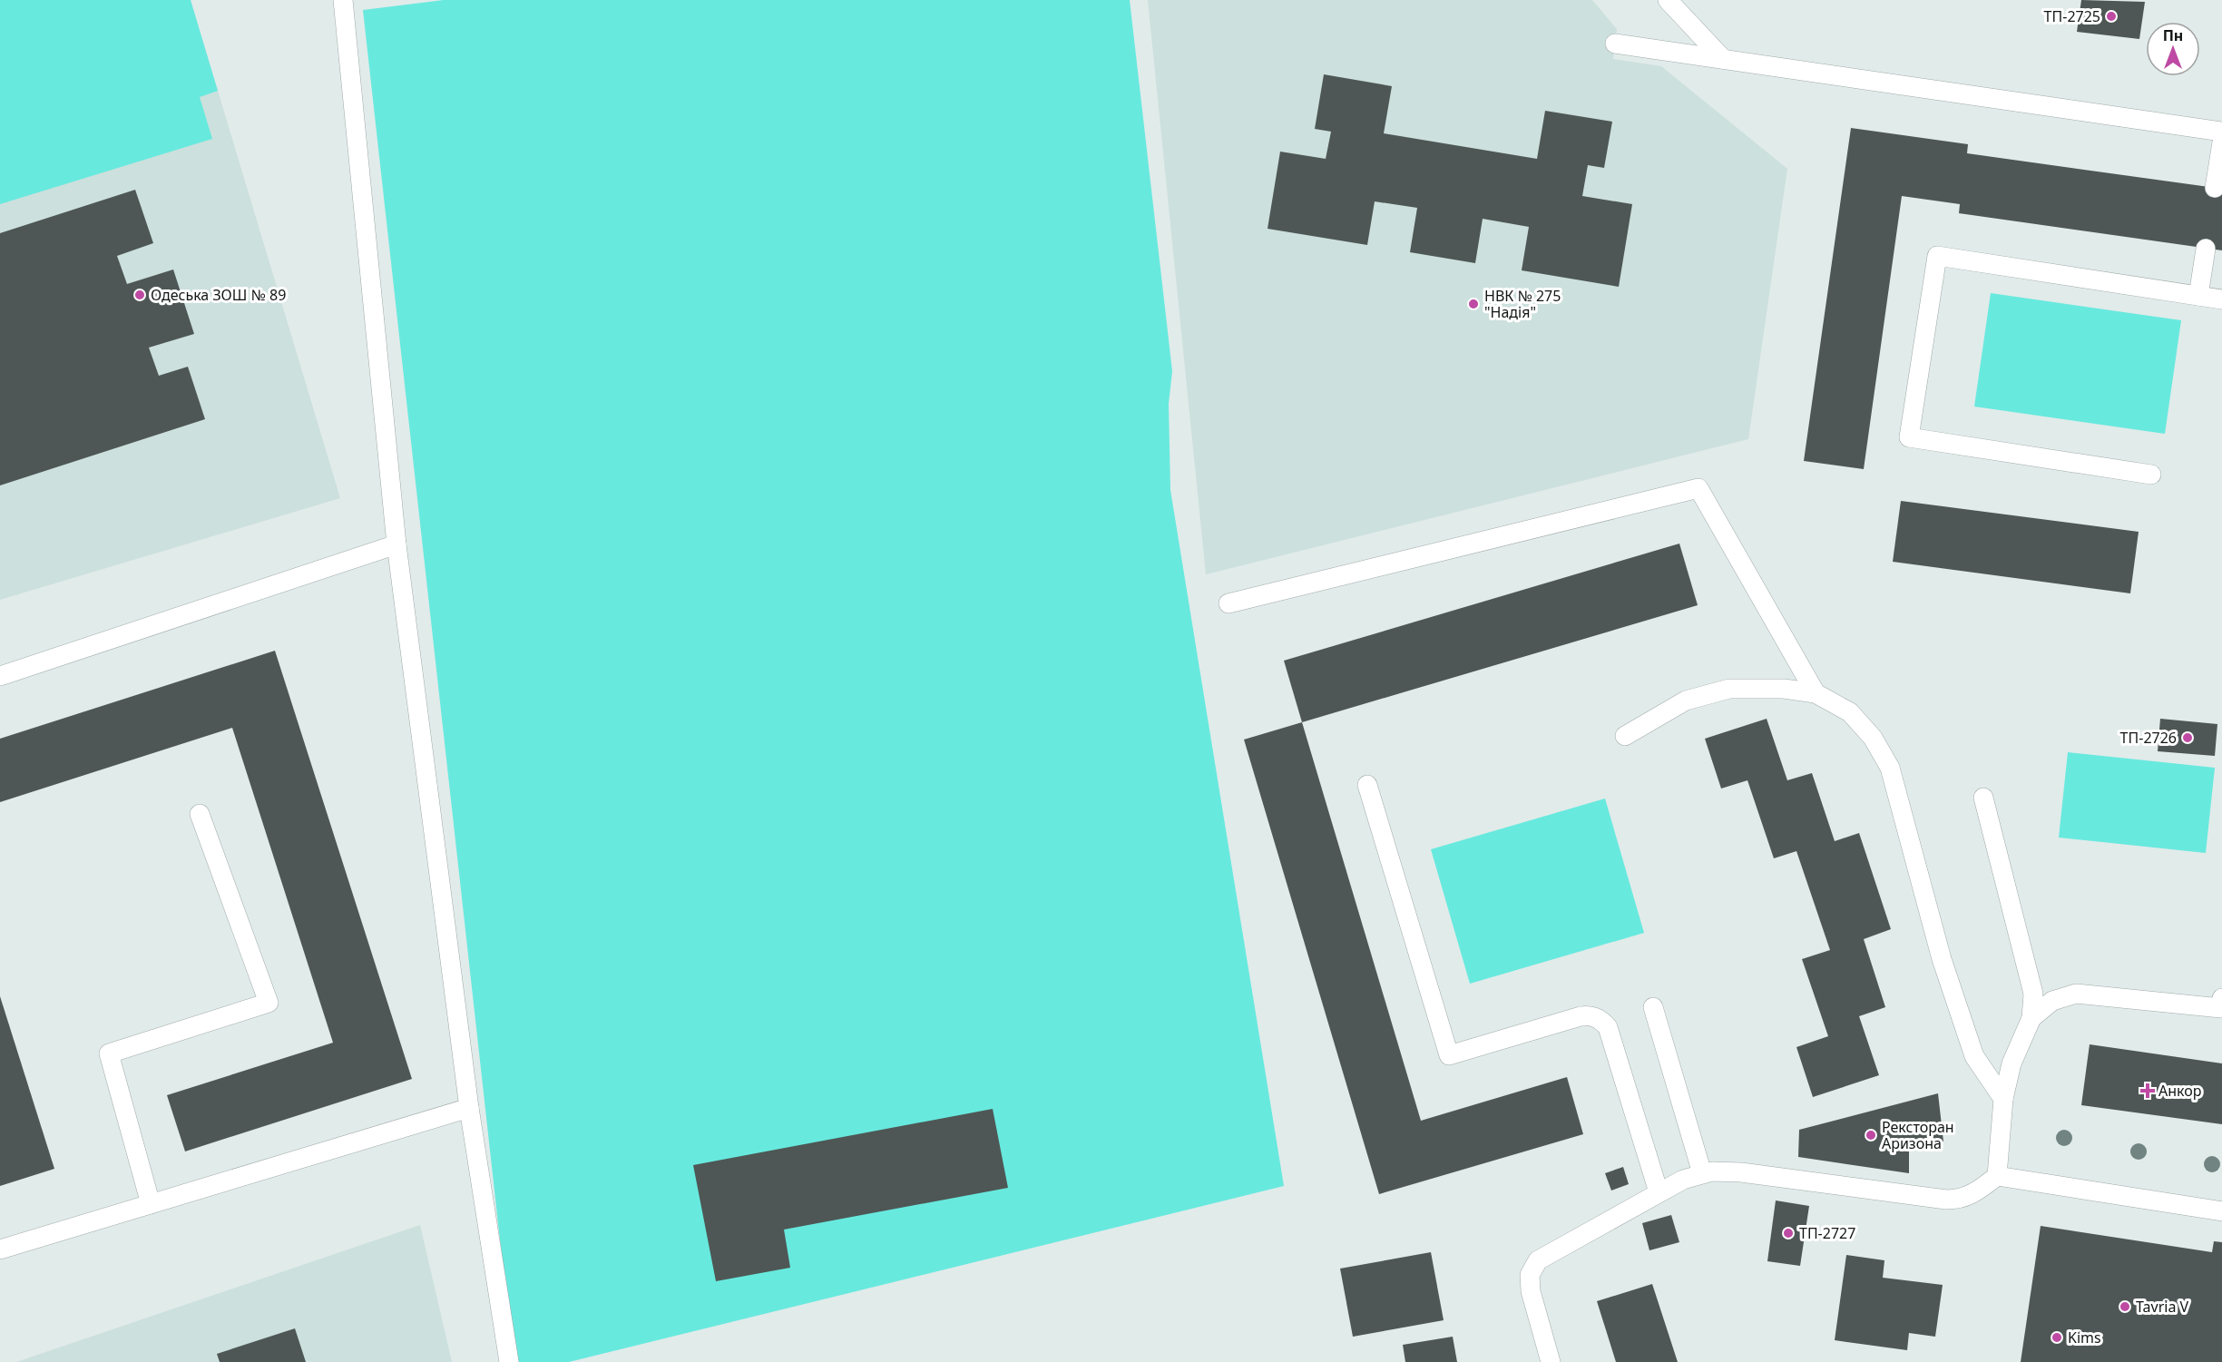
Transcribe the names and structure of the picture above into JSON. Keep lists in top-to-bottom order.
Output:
{
  "places": {
    "other": [
      "ТП-2725",
      "Одеська ЗОШ № 89",
      "НВК № 275 \"Надія\"",
      "ТП-2726",
      "Рексторан Аризона",
      "ТП-2727",
      "Tavria V",
      "Kims"
    ],
    "health": ["Анкор"]
  },
  "north": "top"
}
